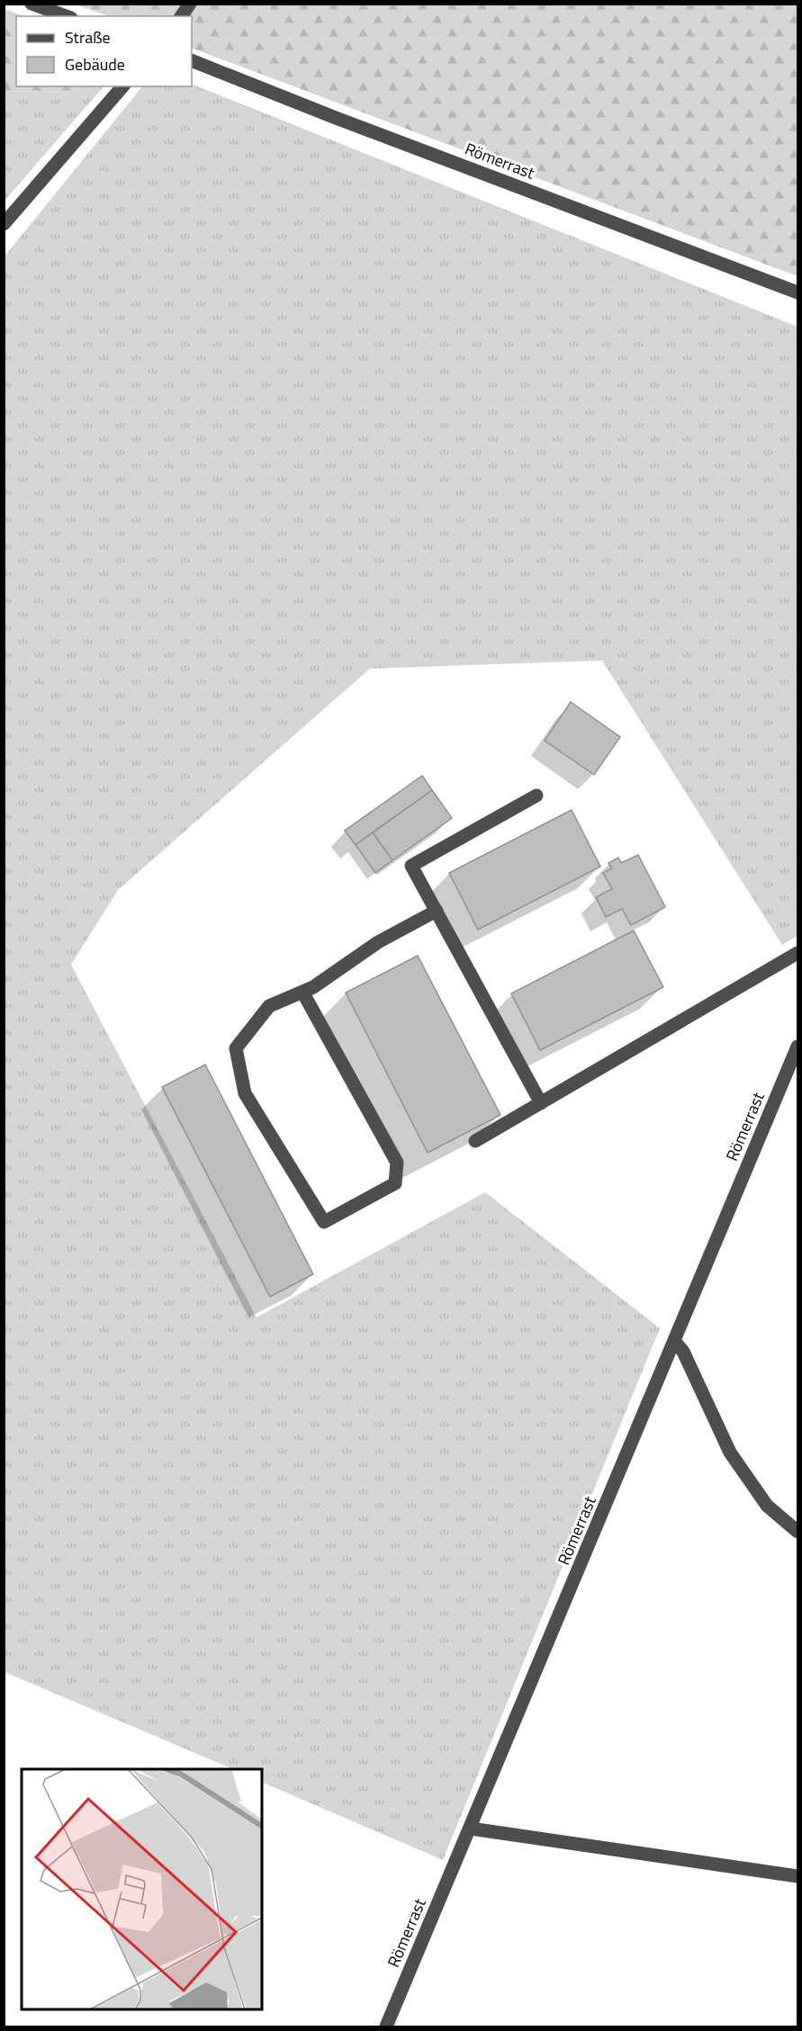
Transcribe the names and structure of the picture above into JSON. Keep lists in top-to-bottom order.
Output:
{
  "streets": {
    "street": ["Römerrast"]
  },
  "legend": ["Straße", "Gebäude"]
}
